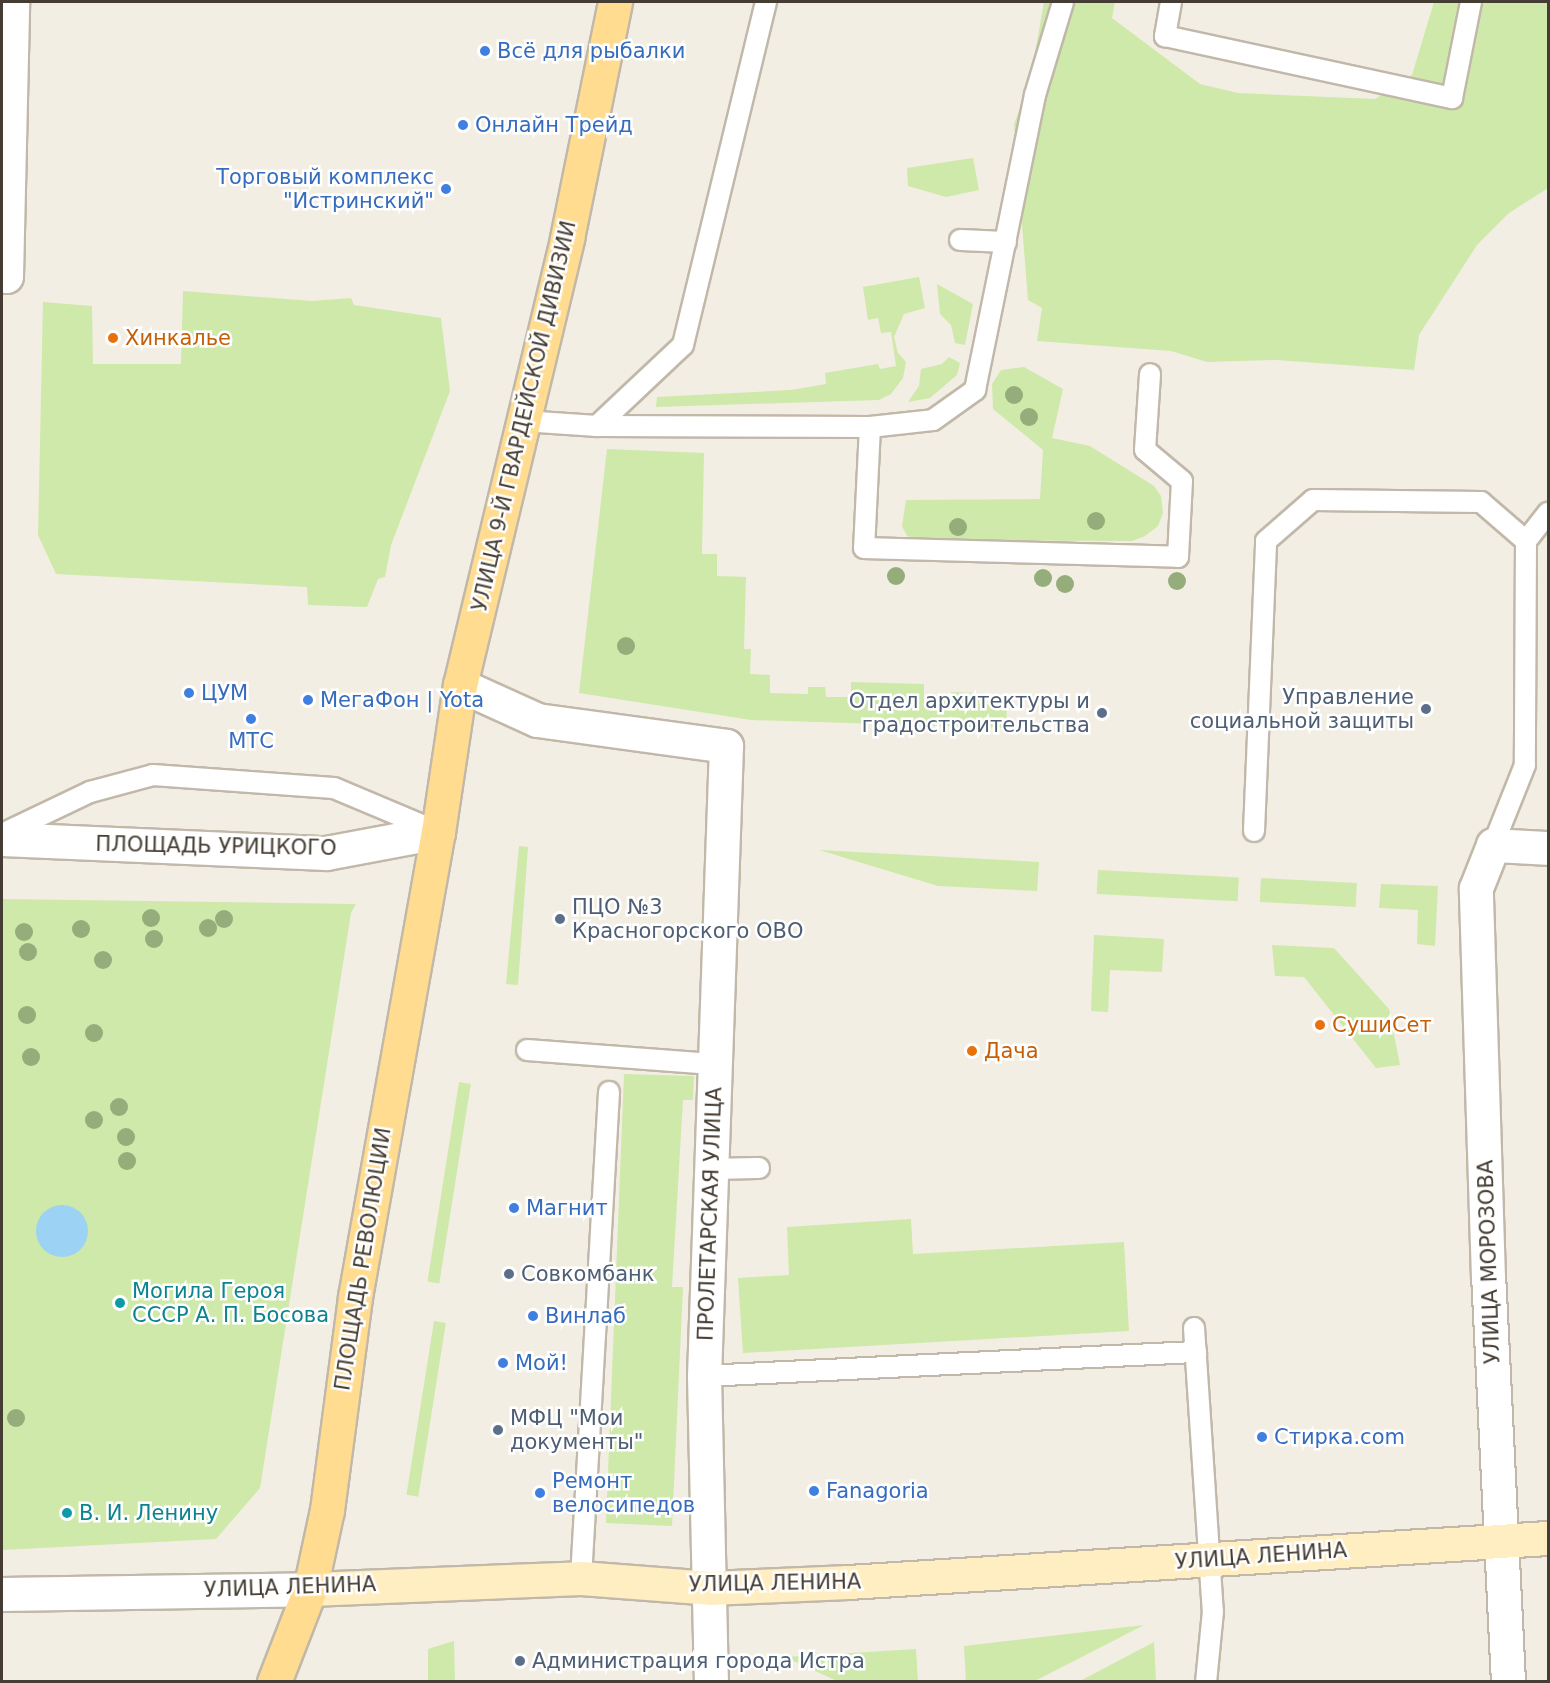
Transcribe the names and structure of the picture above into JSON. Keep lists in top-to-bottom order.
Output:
{
  "streets": {
    "main road": ["УЛИЦА 9-Й ГВАРДЕЙСКОЙ ДИВИЗИИ", "ПЛОЩАДЬ РЕВОЛЮЦИИ", "УЛИЦА ЛЕНИНА"],
    "street": ["ПЛОЩАДЬ УРИЦКОГО", "ПРОЛЕТАРСКАЯ УЛИЦА", "УЛИЦА МОРОЗОВА"]
  },
  "crossings": [
    ["УЛИЦА 9-Й ГВАРДЕЙСКОЙ ДИВИЗИИ", "ПЛОЩАДЬ УРИЦКОГО"],
    ["УЛИЦА 9-Й ГВАРДЕЙСКОЙ ДИВИЗИИ", "ПРОЛЕТАРСКАЯ УЛИЦА"],
    ["УЛИЦА 9-Й ГВАРДЕЙСКОЙ ДИВИЗИИ", "ПЛОЩАДЬ РЕВОЛЮЦИИ"],
    ["ПЛОЩАДЬ УРИЦКОГО", "ПЛОЩАДЬ РЕВОЛЮЦИИ"],
    ["ПРОЛЕТАРСКАЯ УЛИЦА", "УЛИЦА ЛЕНИНА"],
    ["ПЛОЩАДЬ РЕВОЛЮЦИИ", "УЛИЦА ЛЕНИНА"],
    ["УЛИЦА МОРОЗОВА", "УЛИЦА ЛЕНИНА"]
  ],
  "places": [
    "Всё для рыбалки",
    "Онлайн Трейд",
    "Торговый комплекс \"Истринский\"",
    "Хинкалье",
    "ЦУМ",
    "МегаФон | Yota",
    "Управление социальной защиты",
    "Отдел архитектуры и градостроительства",
    "МТС",
    "ПЦО №3 Красногорского ОВО",
    "СушиСет",
    "Дача",
    "Магнит",
    "Совкомбанк",
    "Могила Героя СССР А. П. Босова",
    "Винлаб",
    "Мой!",
    "МФЦ \"Мои документы\"",
    "Стирка.com",
    "Fanagoria",
    "Ремонт велосипедов",
    "В. И. Ленину",
    "Администрация города Истра"
  ]
}
